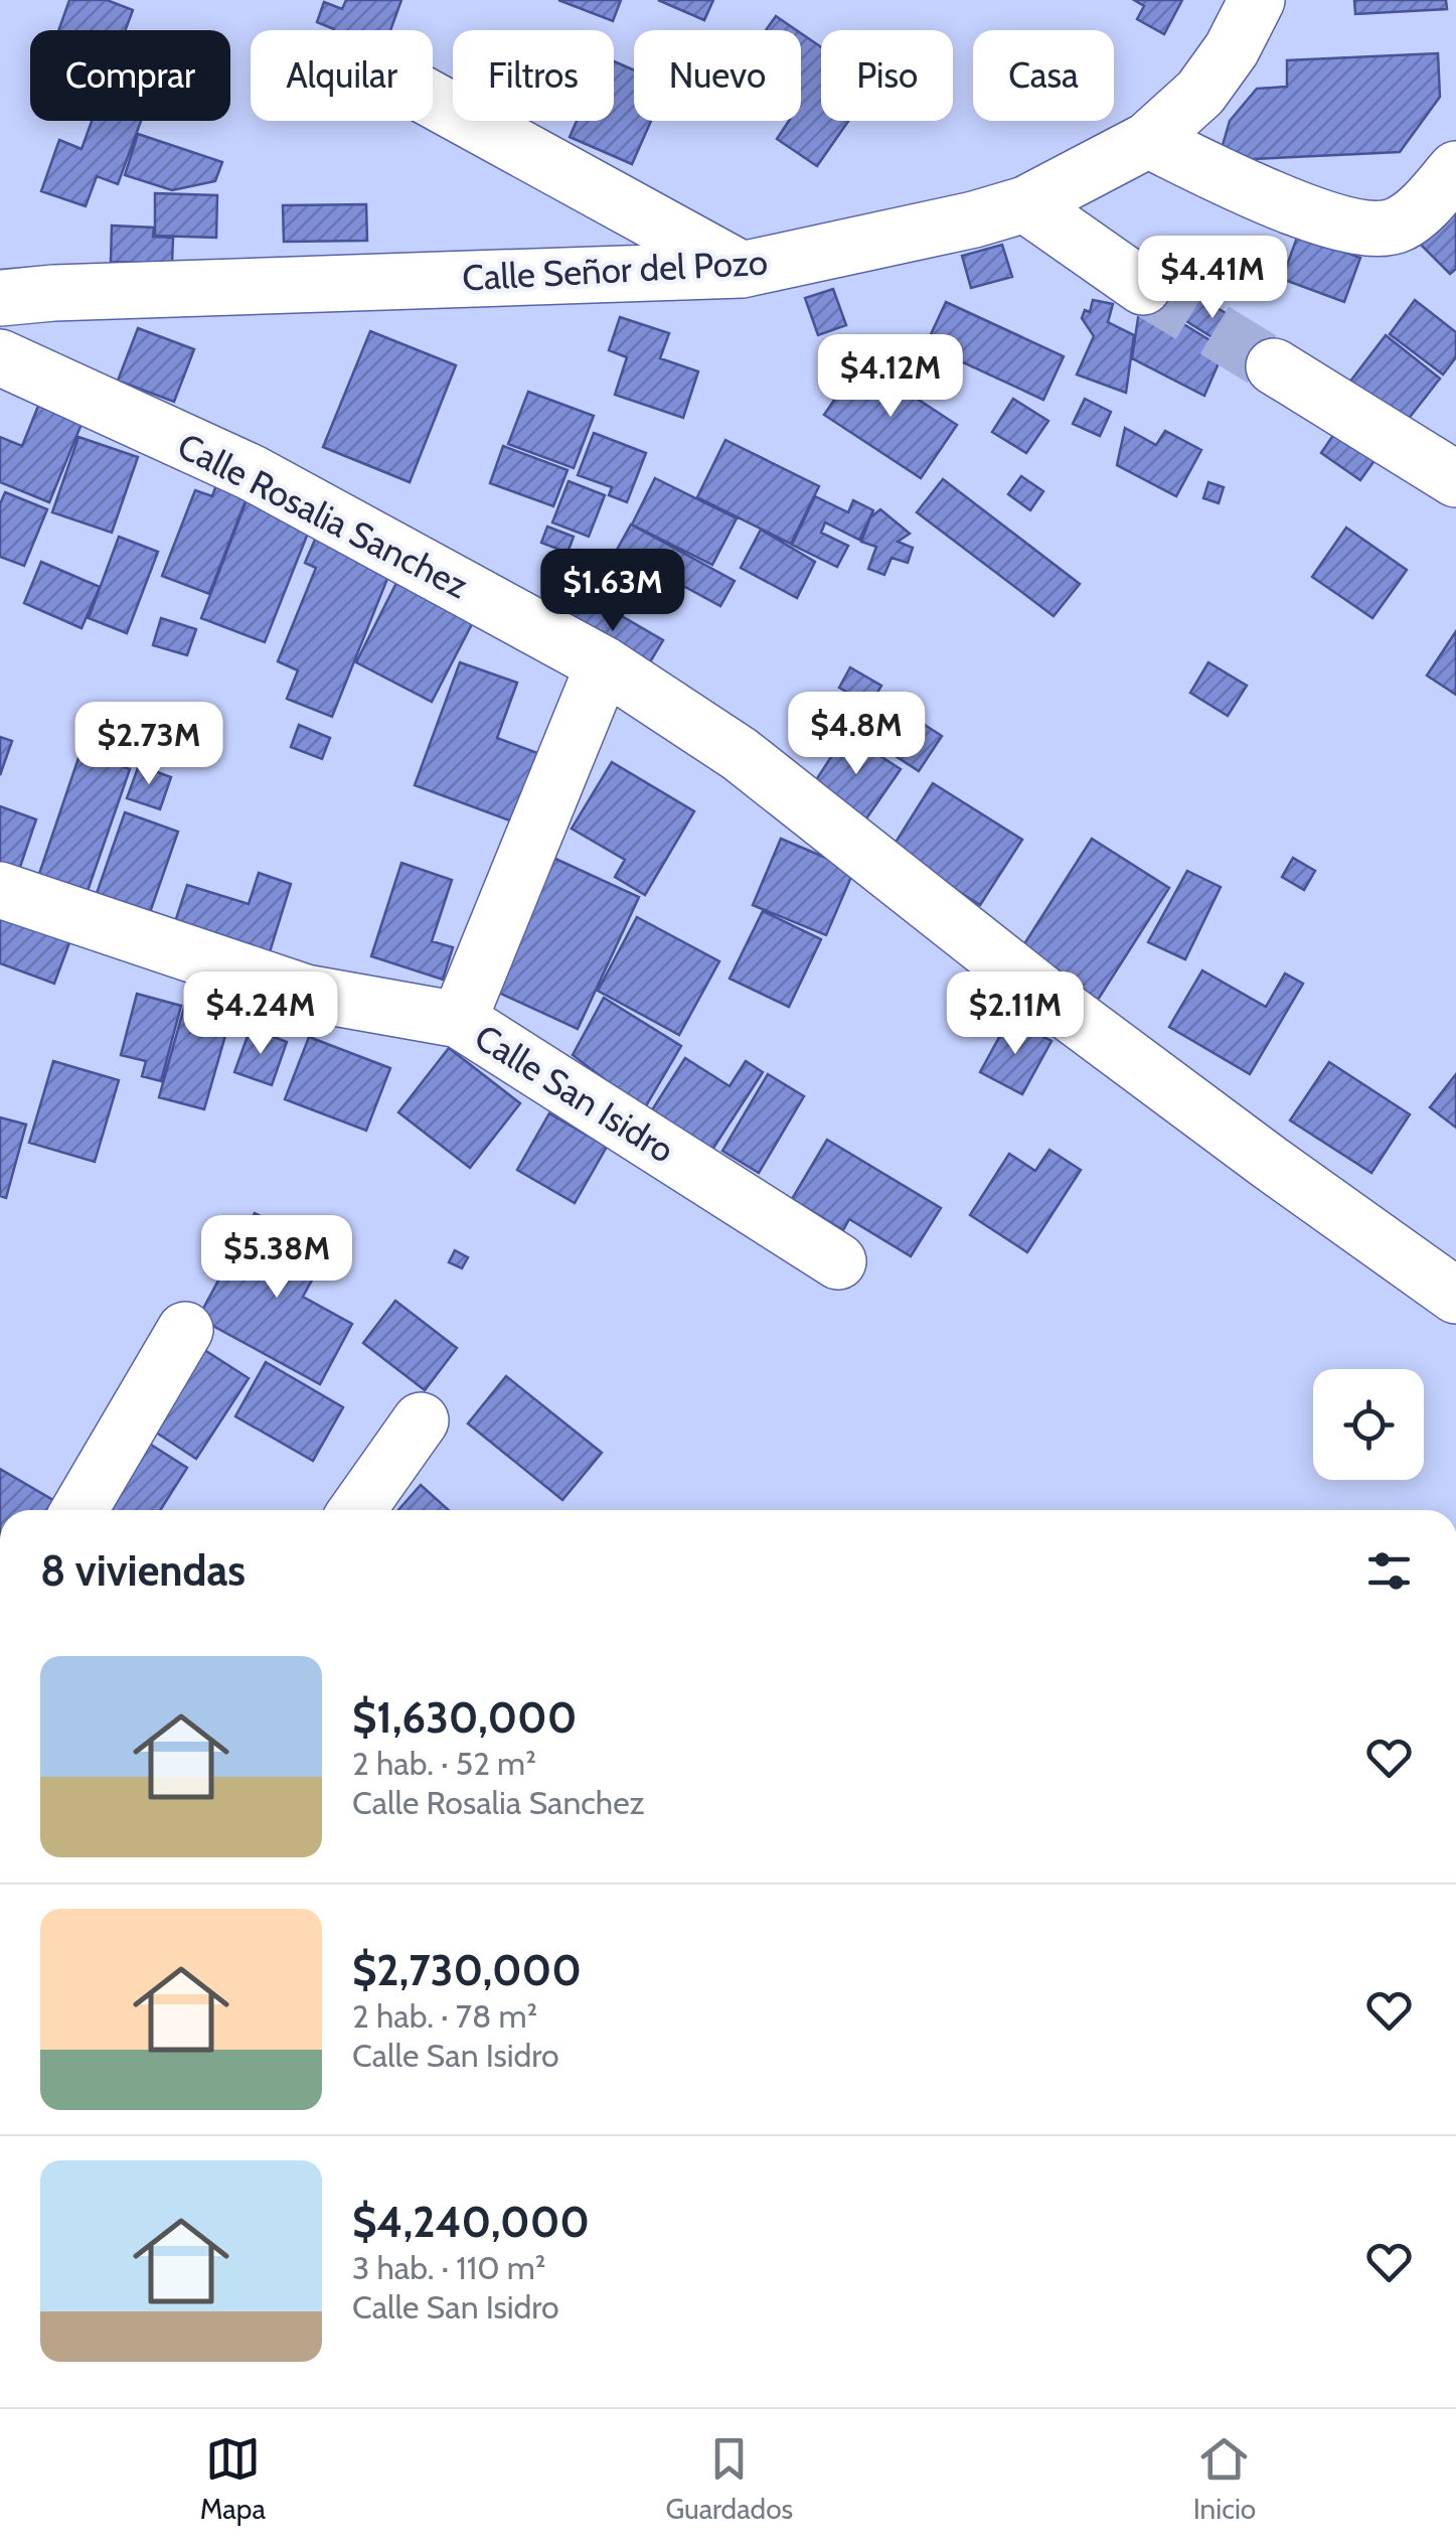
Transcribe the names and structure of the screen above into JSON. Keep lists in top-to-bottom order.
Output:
{
  "streets": {
    "street": ["Calle Señor del Pozo", "Calle Rosalia Sanchez", "Calle San Isidro"]
  },
  "page": {
    "chip": [
      "Comprar",
      "Alquilar",
      "Filtros",
      "Nuevo",
      "Piso",
      "Casa"
    ],
    "price": [
      "$4.41M",
      "$4.12M",
      "$1.63M",
      "$4.8M",
      "$2.73M",
      "$4.24M",
      "$2.11M",
      "$5.38M"
    ],
    "heading": "8 viviendas",
    "list": [
      {
        "name": "$1,630,000",
        "note": "2 hab. · 52 m² · Calle Rosalia Sanchez"
      },
      {
        "name": "$2,730,000",
        "note": "2 hab. · 78 m² · Calle San Isidro"
      },
      {
        "name": "$4,240,000",
        "note": "3 hab. · 110 m² · Calle San Isidro"
      }
    ],
    "tabs": ["Mapa", "Guardados", "Inicio"]
  }
}
